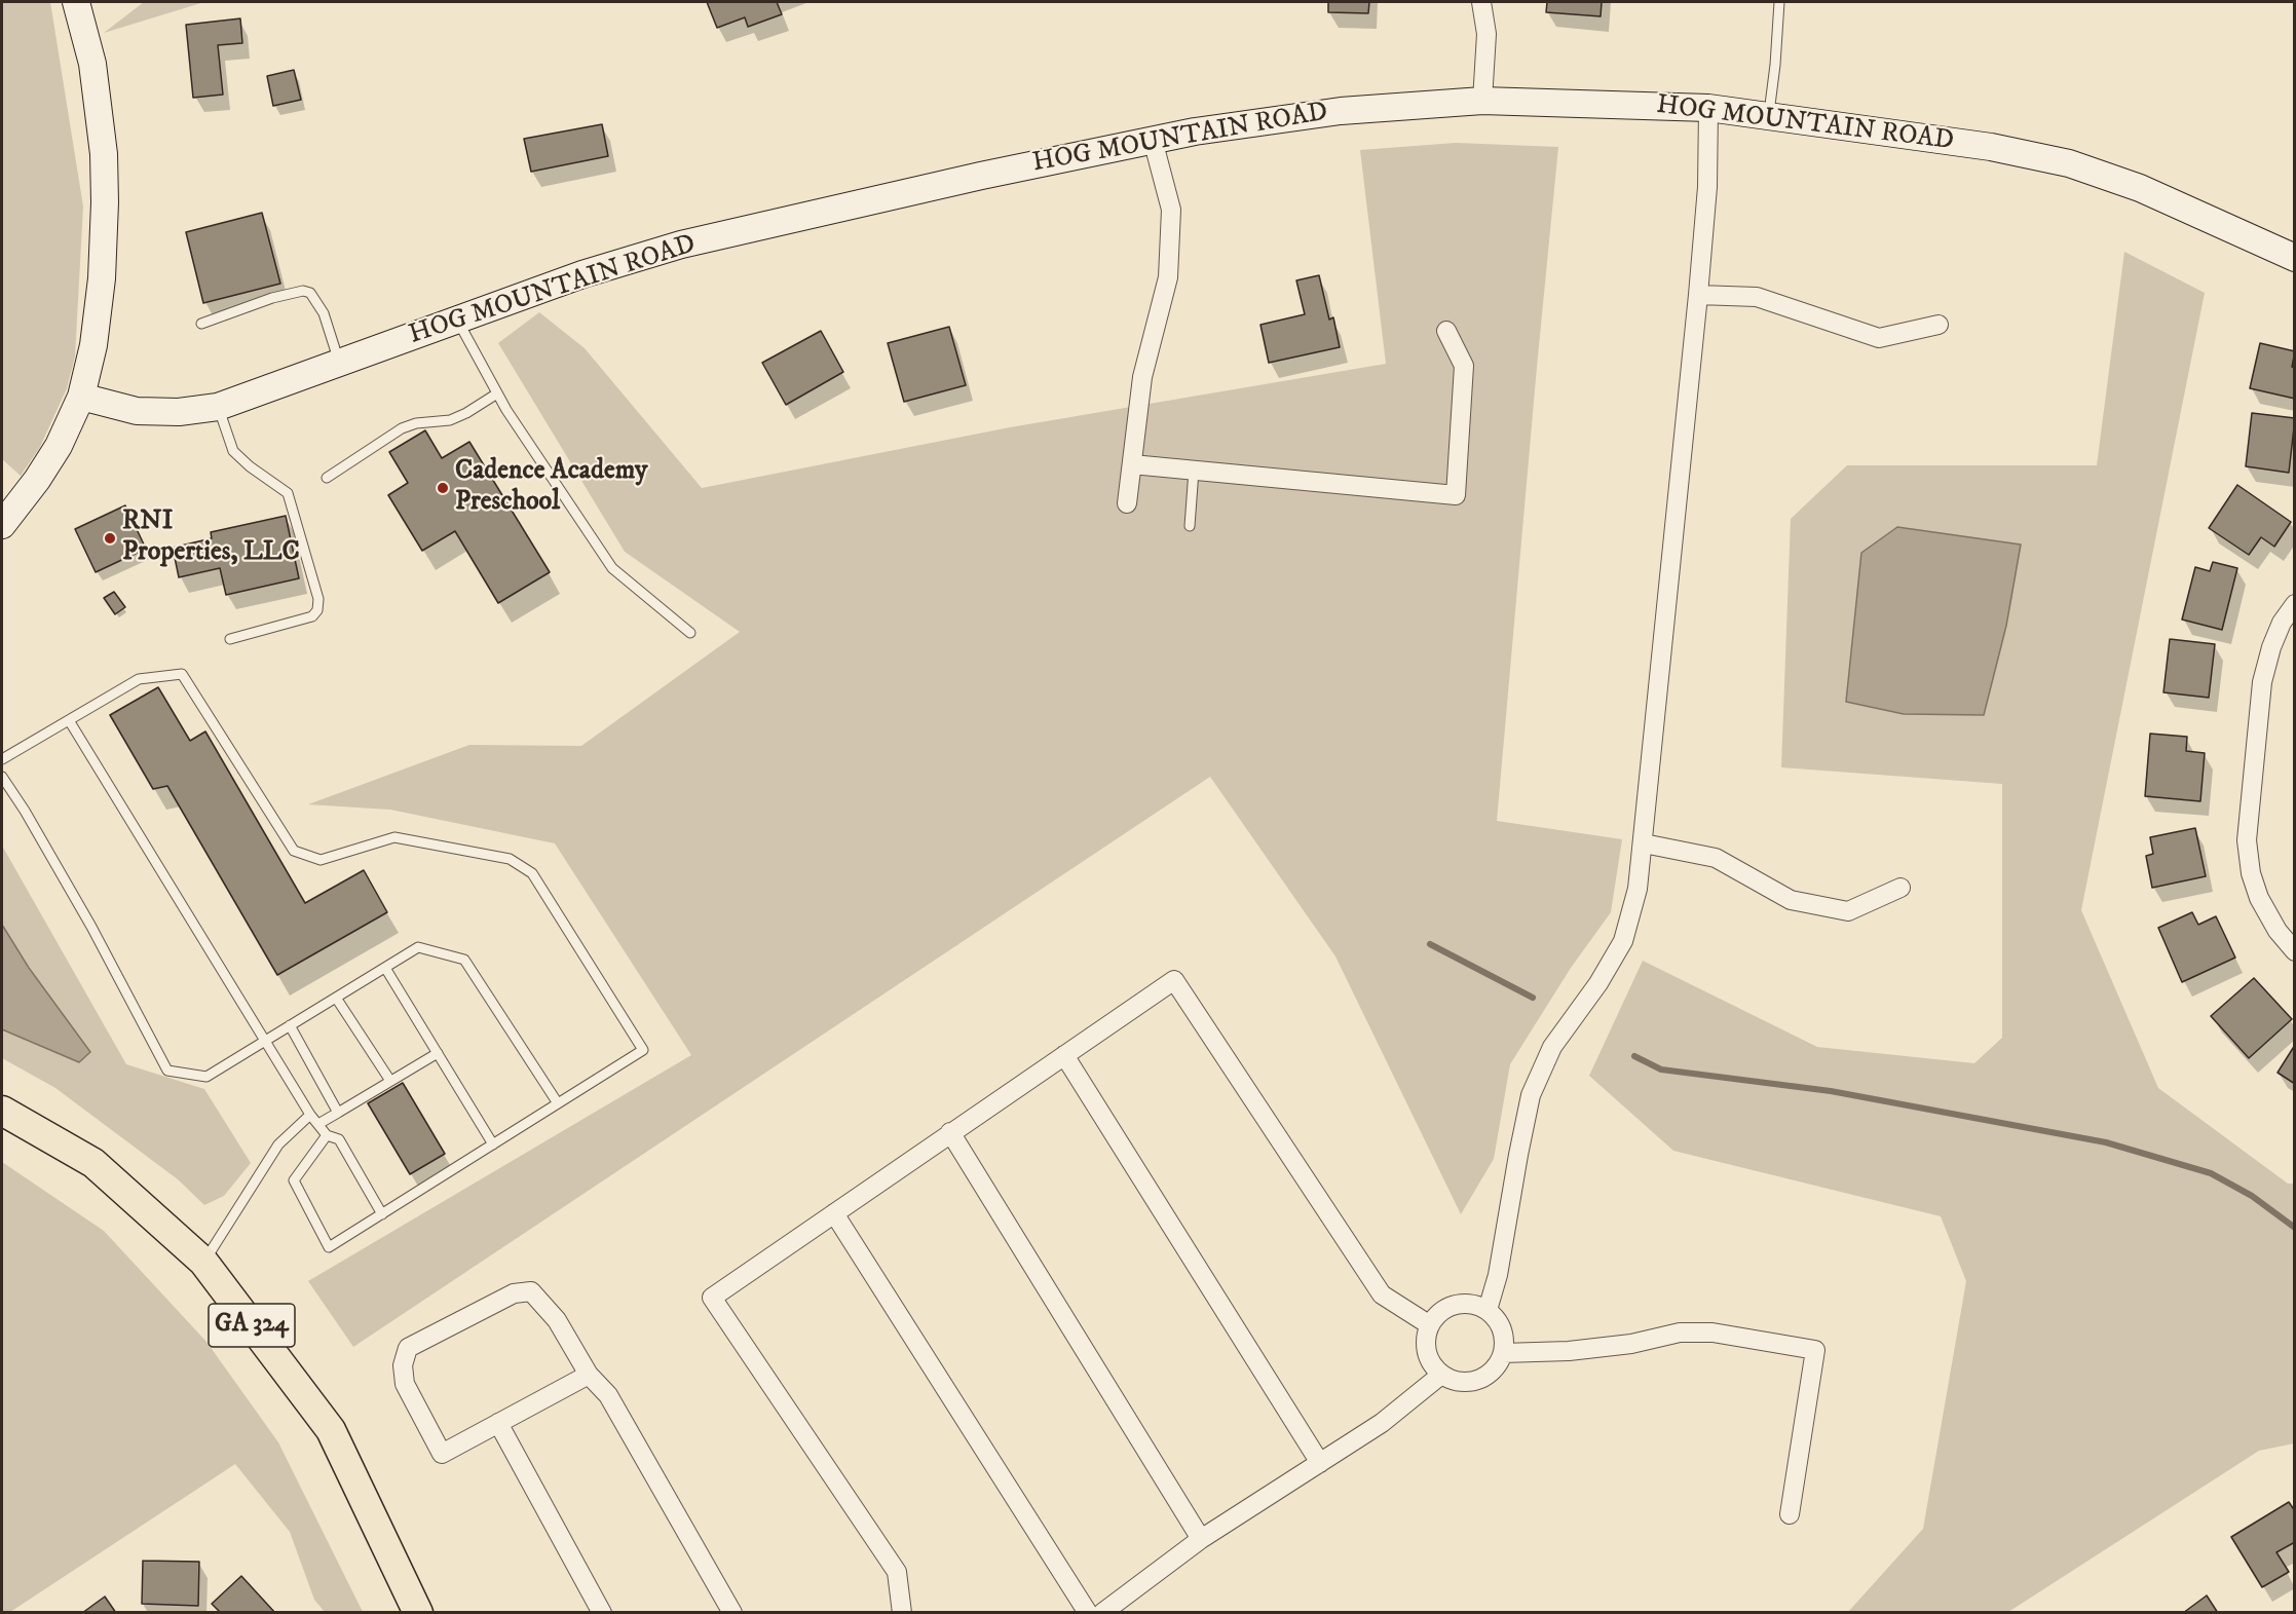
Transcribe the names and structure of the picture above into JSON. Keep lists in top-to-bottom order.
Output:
{
  "streets": {
    "main road": ["GA 324"],
    "street": ["HOG MOUNTAIN ROAD"]
  },
  "places": ["Cadence Academy Preschool", "RNI Properties, LLC"]
}
